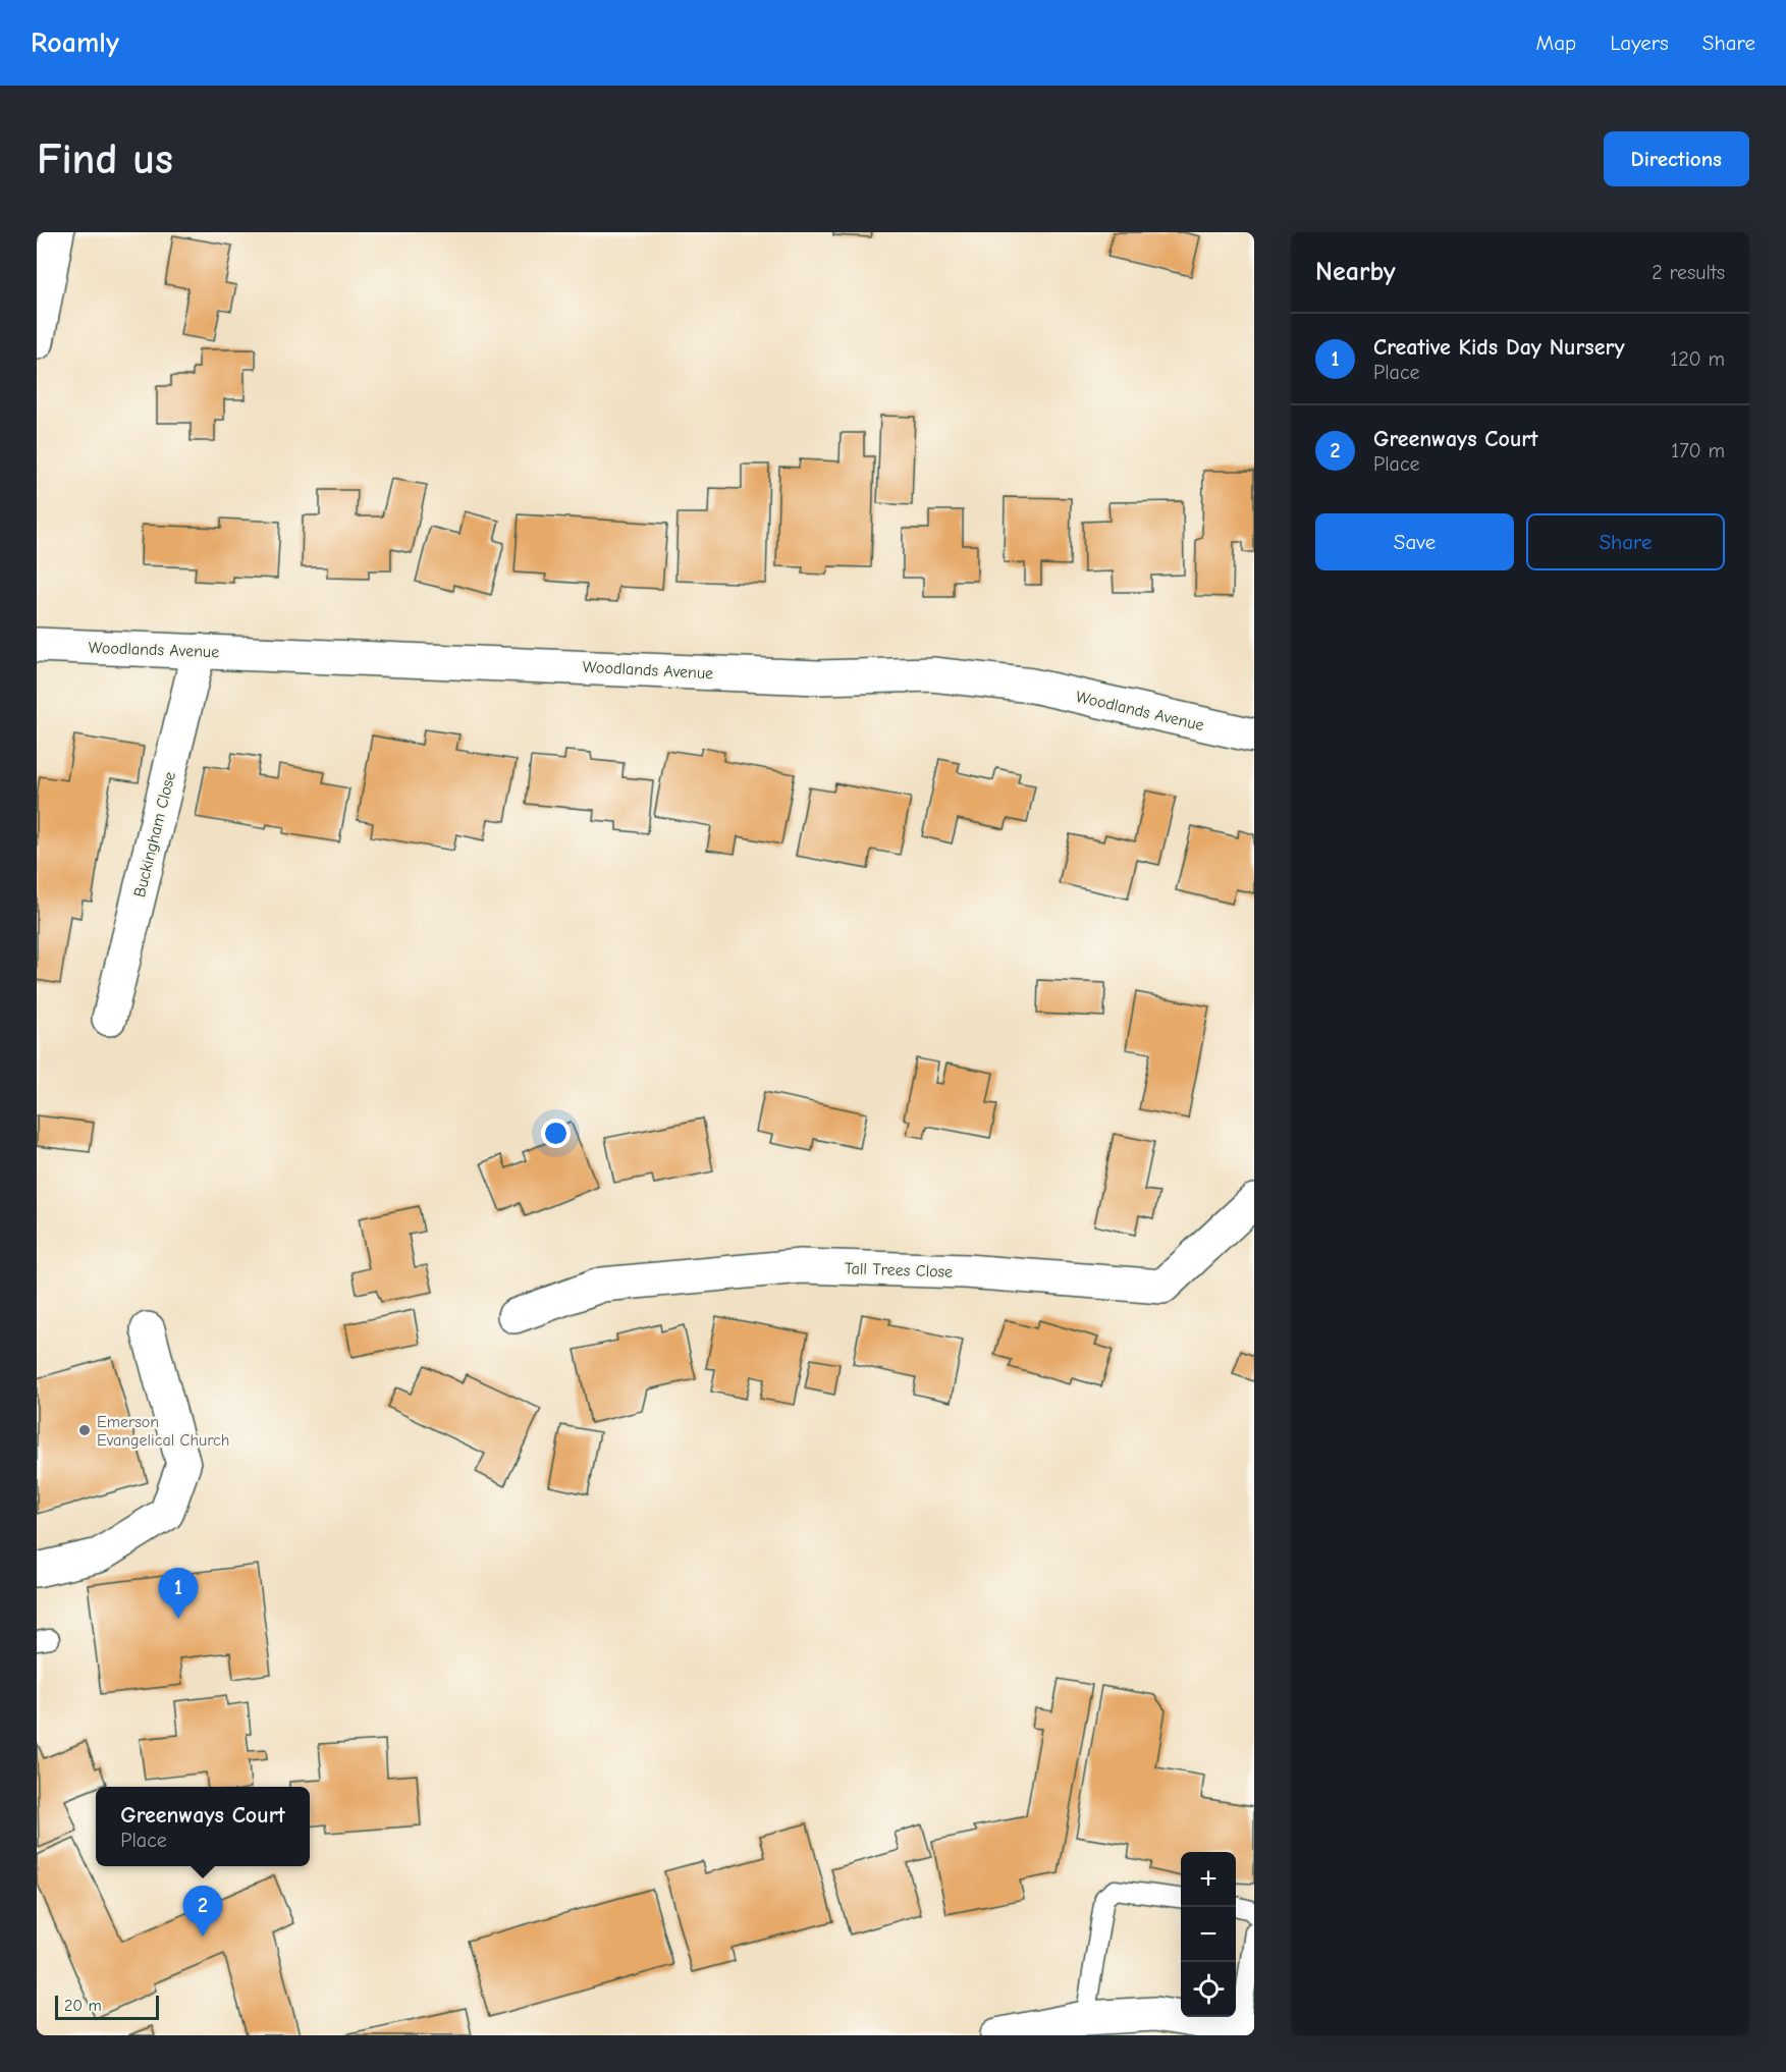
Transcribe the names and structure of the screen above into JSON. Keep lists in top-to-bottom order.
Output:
{
  "streets": {
    "street": ["Woodlands Avenue", "Buckingham Close", "Tall Trees Close"]
  },
  "crossings": [
    ["Woodlands Avenue", "Buckingham Close"]
  ],
  "places": ["Emerson Evangelical Church"],
  "scale_bar": "20 m",
  "page": {
    "header": "Roamly",
    "nav": ["Map", "Layers", "Share"],
    "buttons": [
      "Directions",
      ["Save", "Share"]
    ],
    "title": "Find us",
    "heading": ["Nearby", "2 results"],
    "list": [
      {
        "mark": "1",
        "name": "Creative Kids Day Nursery",
        "note": "Place",
        "value": "120 m"
      },
      {
        "mark": "2",
        "name": "Greenways Court",
        "note": "Place",
        "value": "170 m"
      }
    ],
    "pins": ["1", "2"],
    "popup": ["Greenways Court", "Place"],
    "map_buttons": ["+", "−"],
    "scale": "20 m"
  }
}
